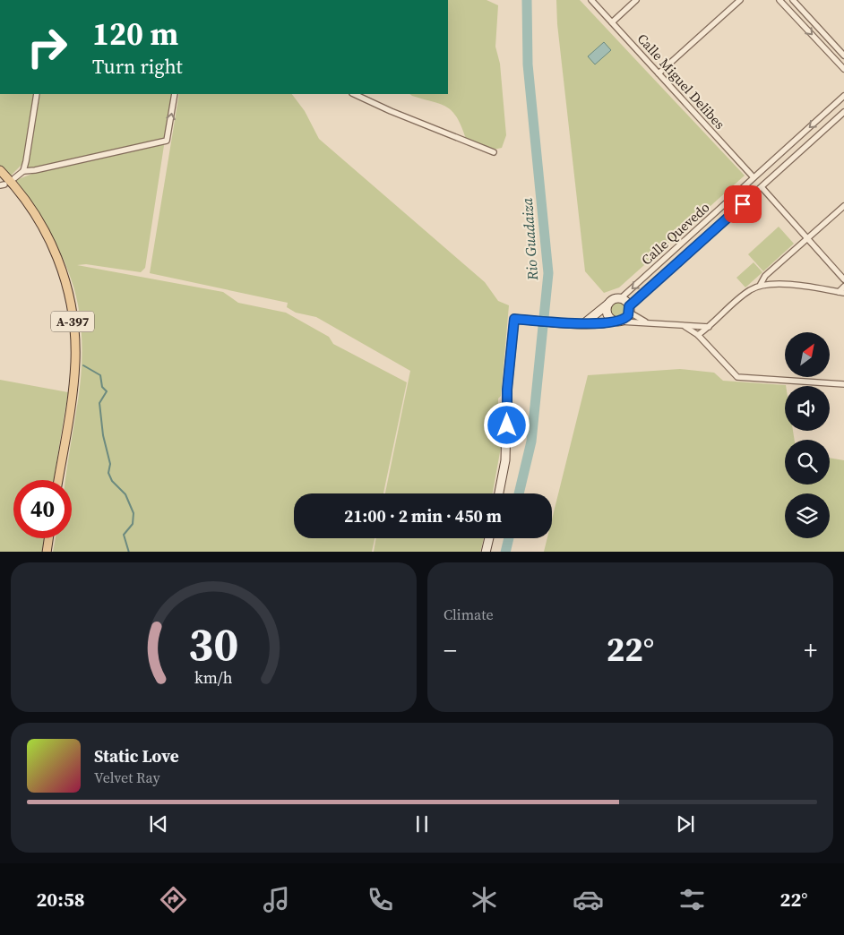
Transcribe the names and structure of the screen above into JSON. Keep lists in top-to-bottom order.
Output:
{
  "streets": {
    "main road": ["A-397"],
    "street": ["Calle Miguel Delibes", "Calle Quevedo"]
  },
  "crossings": [
    ["Calle Miguel Delibes", "Calle Quevedo"]
  ],
  "water": ["Rio Guadaiza"],
  "north": "top right",
  "page": {
    "turn": ["120 m", "Turn right"],
    "limit": "40",
    "trip": "21:00 · 2 min · 450 m",
    "tile": "Climate",
    "heat": ["−", "22°", "+"],
    "song": ["Static Love", "Velvet Ray"],
    "tabs": ["20:58", "22°"],
    "gauge": ["30", "km/h"]
  }
}
